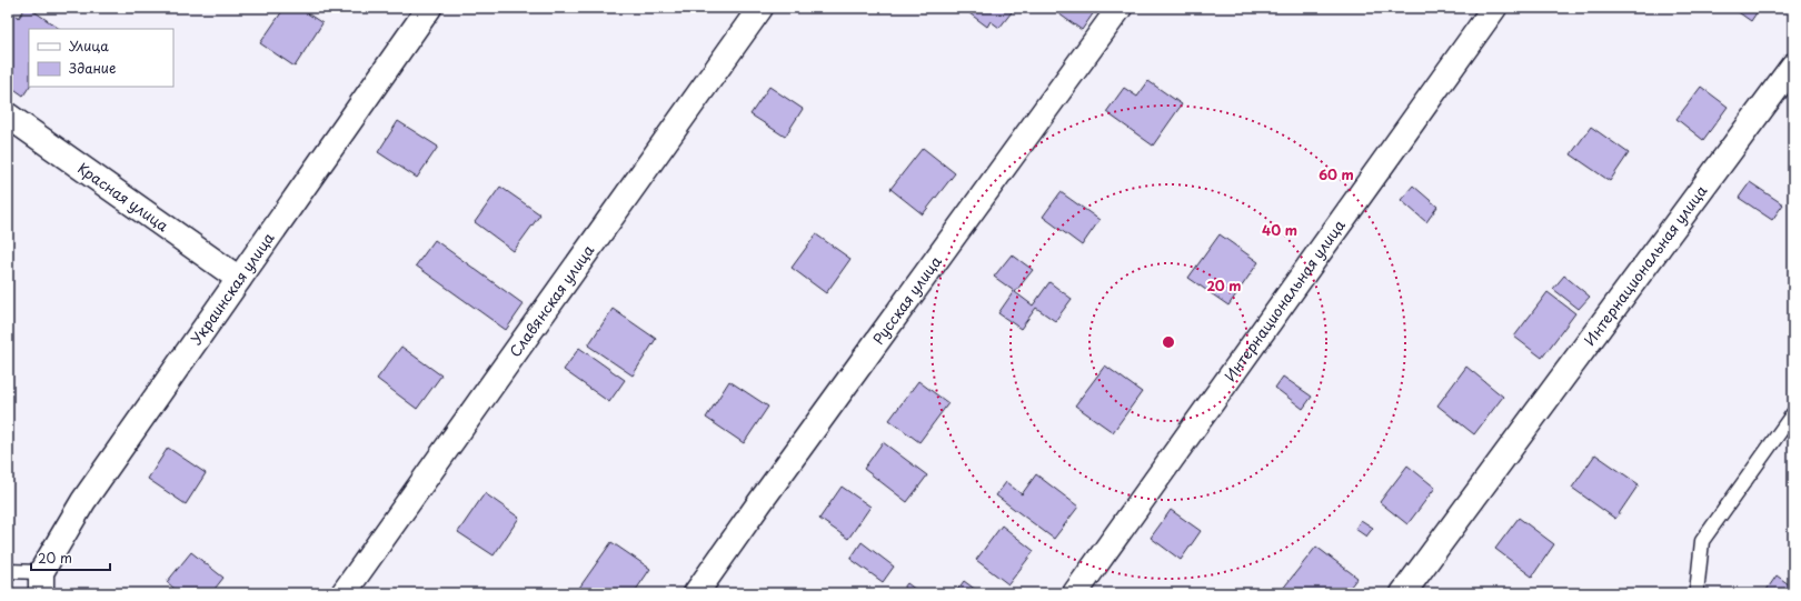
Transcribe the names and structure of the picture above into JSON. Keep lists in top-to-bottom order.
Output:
{
  "streets": {
    "street": [
      "Красная улица",
      "Интернациональная улица",
      "Украинская улица",
      "Славянская улица",
      "Русская улица"
    ]
  },
  "crossings": [
    ["Красная улица", "Украинская улица"]
  ],
  "legend": ["Улица", "Здание"],
  "scale_bar": "20 m",
  "rings": ["60 m", "40 m", "20 m"]
}
